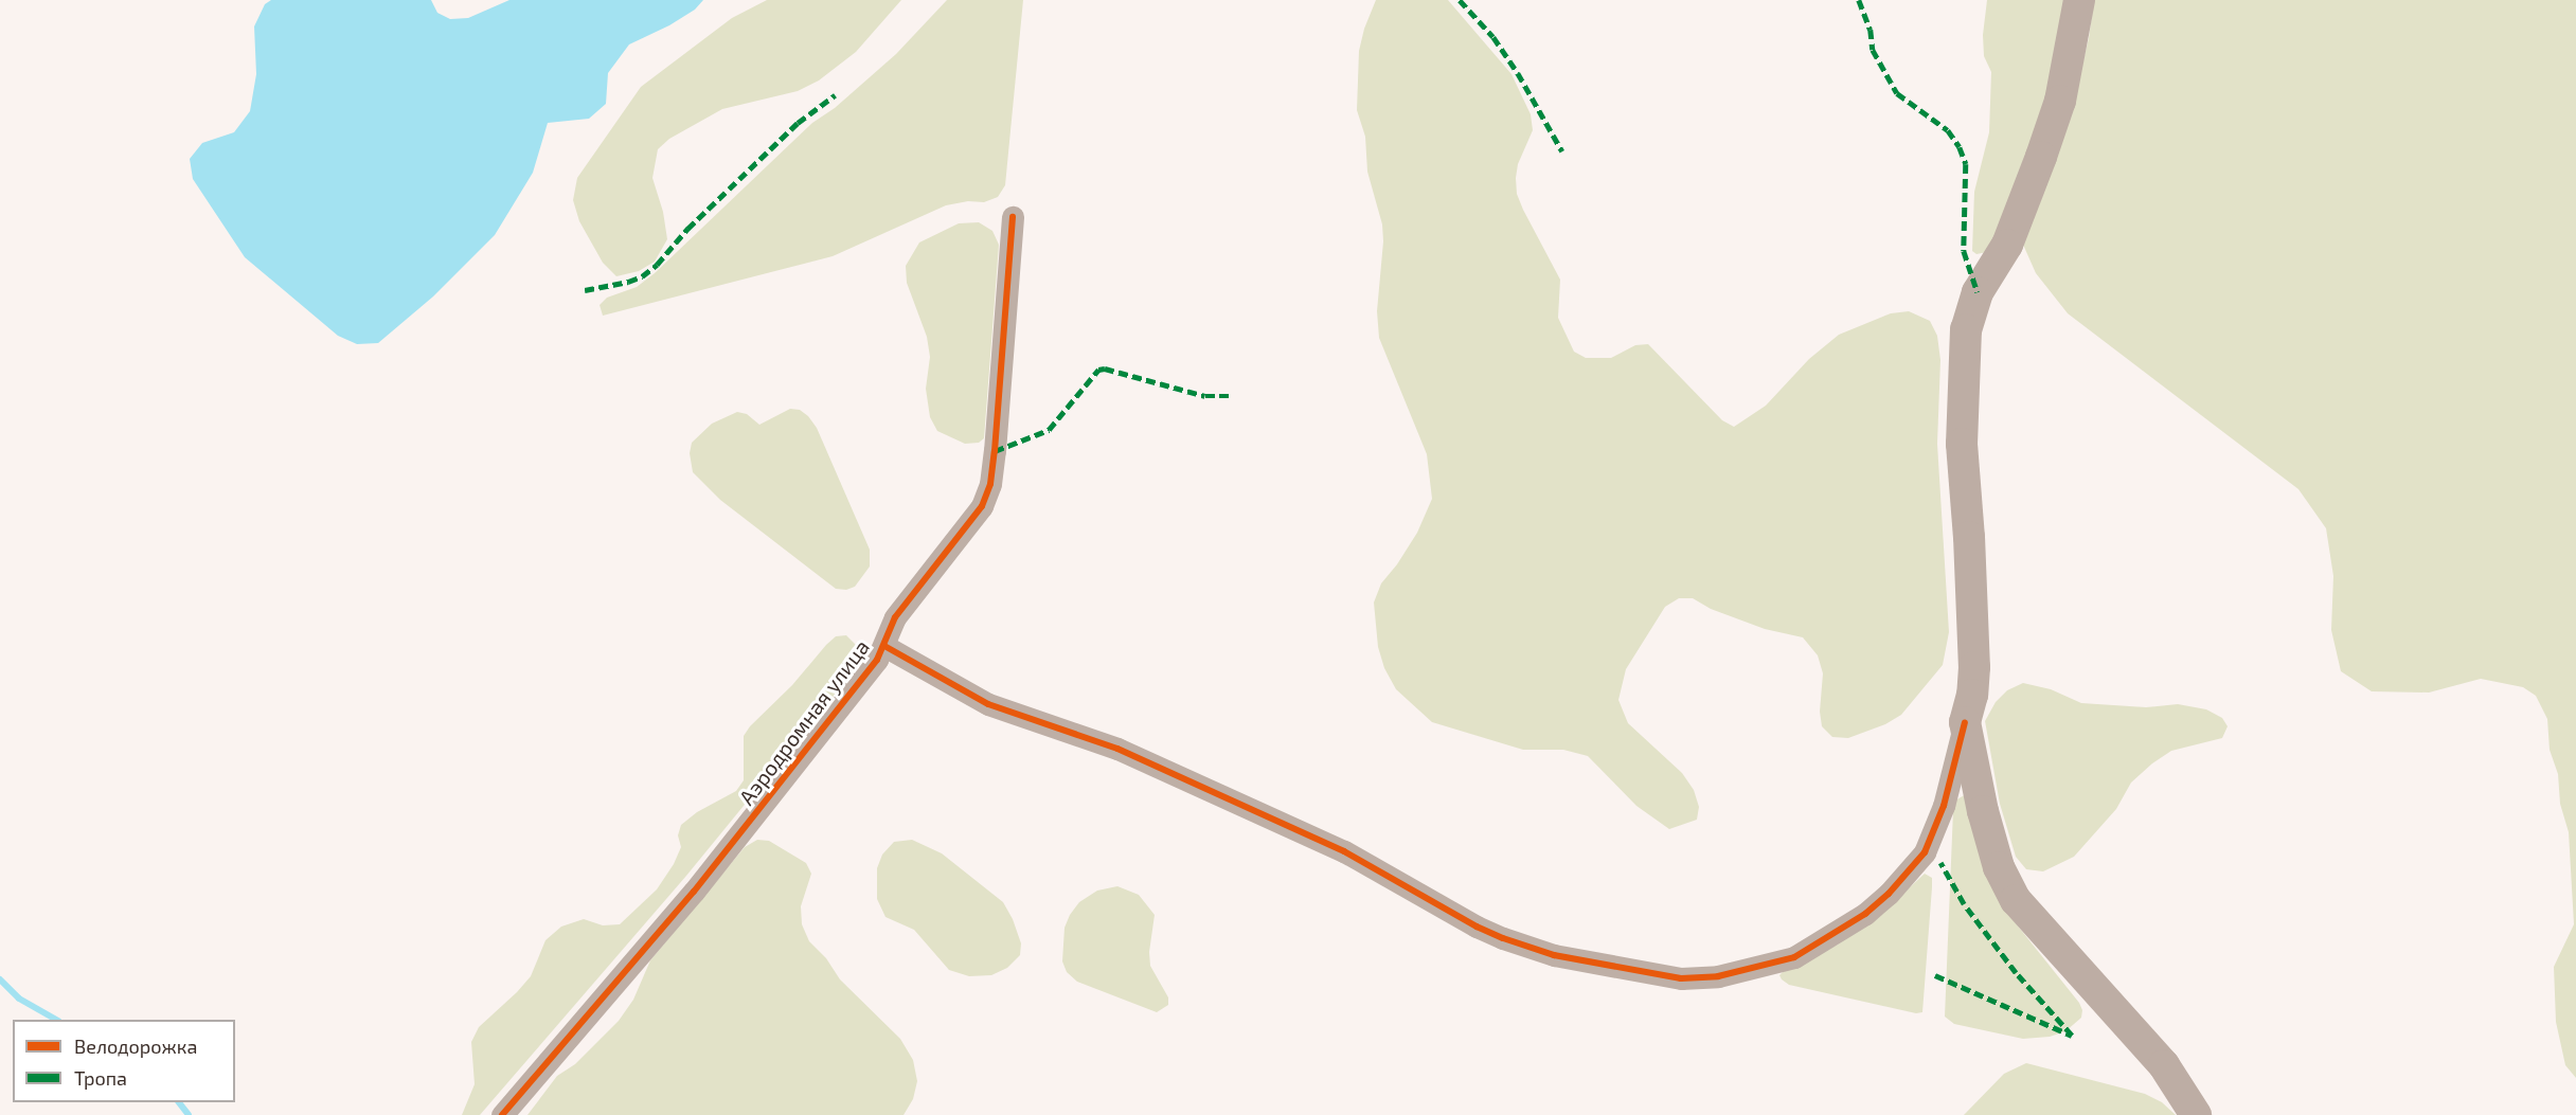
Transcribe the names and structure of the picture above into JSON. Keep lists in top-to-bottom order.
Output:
{
  "streets": {
    "street": ["Аэродромная улица"]
  },
  "legend": ["Велодорожка", "Тропа"]
}
